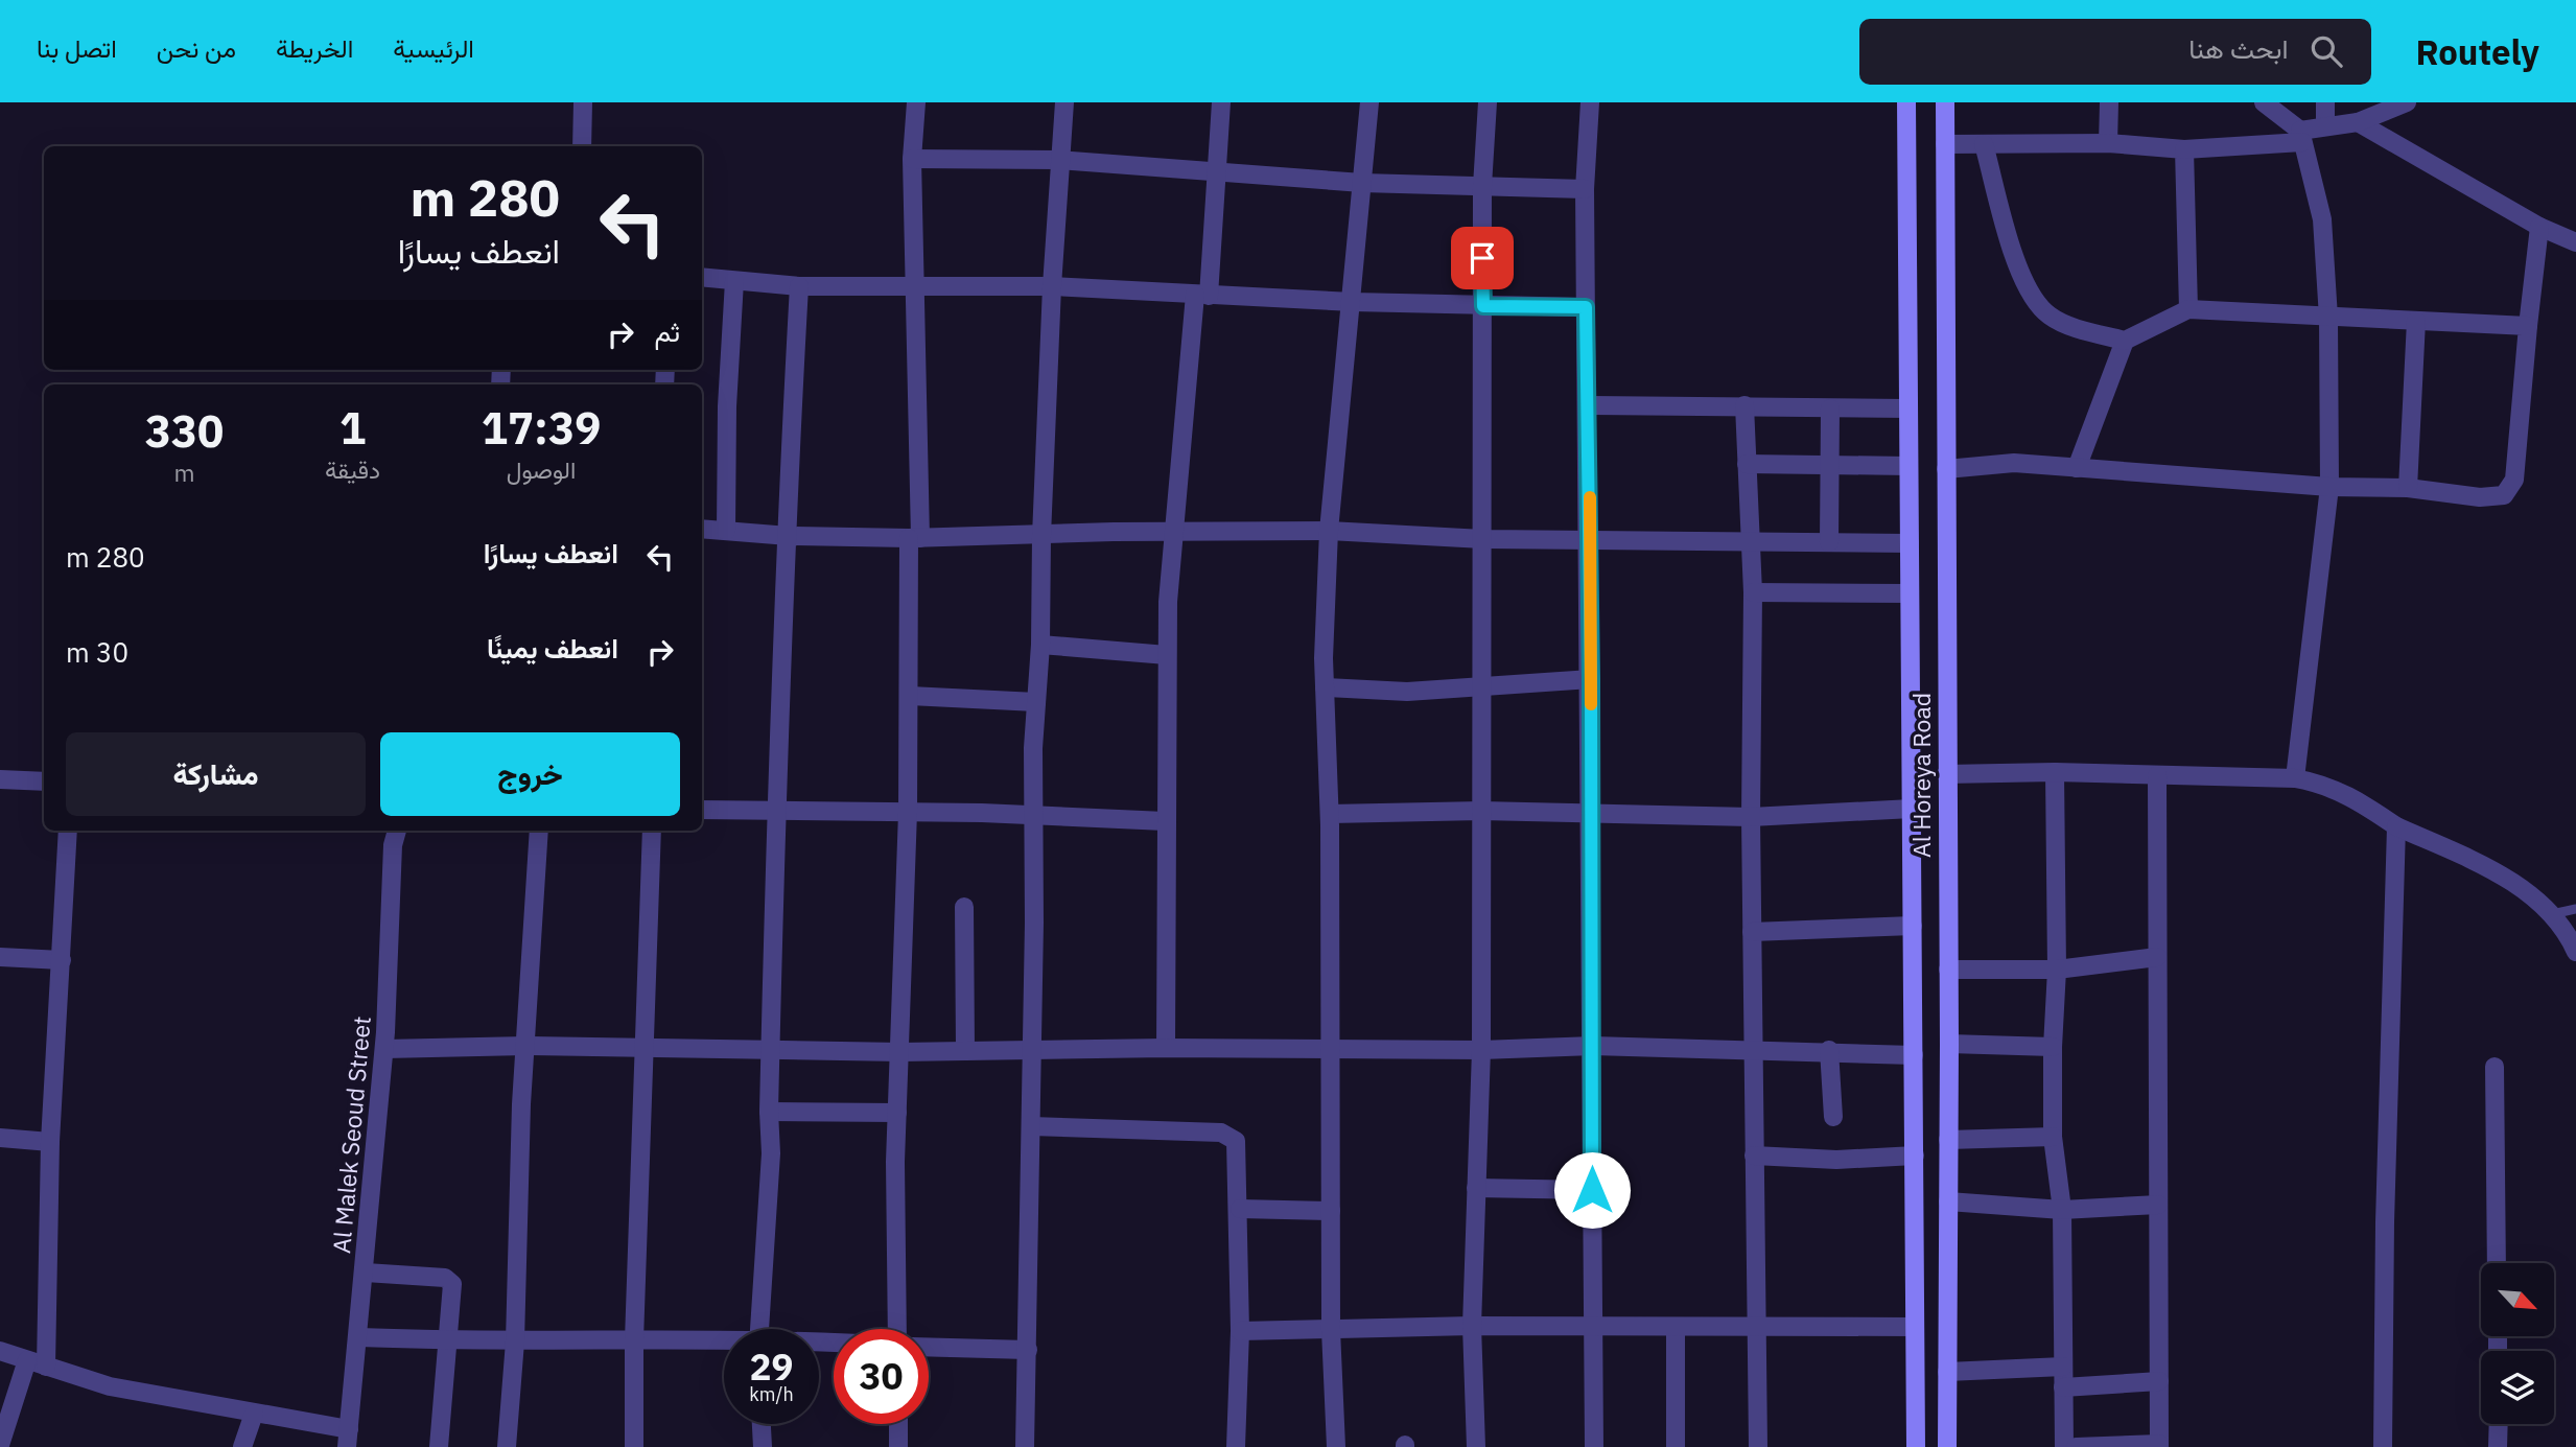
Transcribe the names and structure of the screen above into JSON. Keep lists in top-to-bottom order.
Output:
{
  "streets": {
    "main road": ["Al Horeya Road"],
    "street": ["Al Malek Seoud Street"]
  },
  "north": "bottom right",
  "page": {
    "header": "Routely",
    "search": "ابحث هنا",
    "nav": [
      "الرئيسية",
      "الخريطة",
      "من نحن",
      "اتصل بنا"
    ],
    "turn": ["280 m", "انعطف يسارًا"],
    "then": "ثم",
    "eta": [
      "17:39",
      "الوصول",
      "1",
      "دقيقة",
      "330",
      "m"
    ],
    "list": [
      {
        "name": "انعطف يسارًا",
        "value": "280 m"
      },
      {
        "name": "انعطف يمينًا",
        "value": "30 m"
      }
    ],
    "buttons": ["خروج", "مشاركة"],
    "speed": "29 km/h",
    "limit": "30"
  }
}
